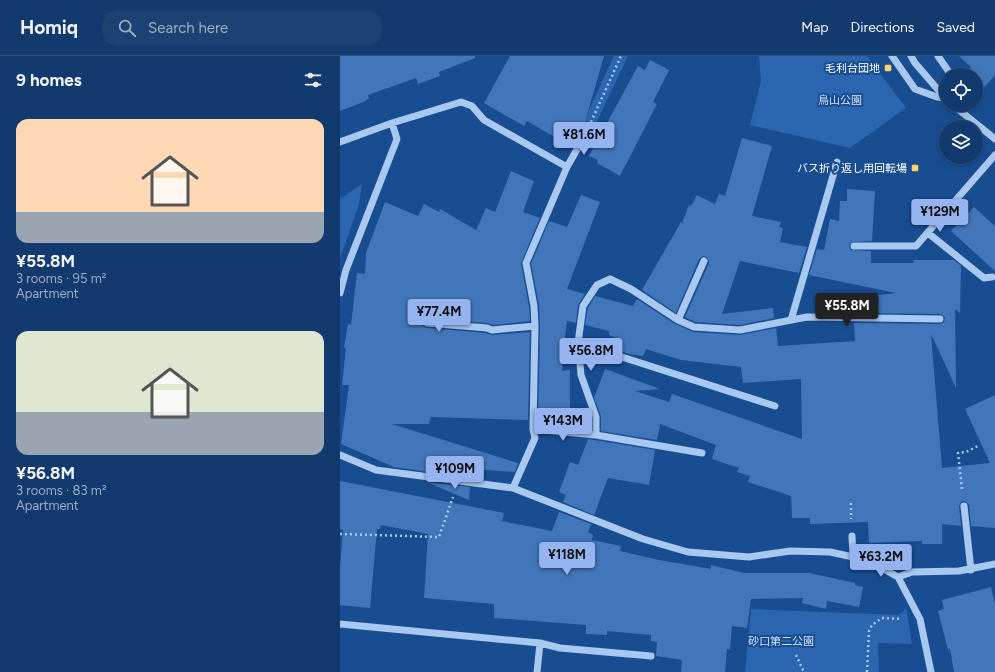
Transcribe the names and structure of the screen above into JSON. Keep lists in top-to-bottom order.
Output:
{
  "parks": ["鳥山公園", "砂口第二公園"],
  "places": {
    "transit": ["毛利台団地", "バス折り返し用回転場"]
  },
  "page": {
    "header": "Homiq",
    "search": "Search here",
    "nav": ["Map", "Directions", "Saved"],
    "heading": "9 homes",
    "list": [
      {
        "name": "¥55.8M",
        "note": "3 rooms · 95 m² · Apartment"
      },
      {
        "name": "¥56.8M",
        "note": "3 rooms · 83 m² · Apartment"
      }
    ],
    "price": [
      "¥81.6M",
      "¥129M",
      "¥55.8M",
      "¥77.4M",
      "¥56.8M",
      "¥143M",
      "¥109M",
      "¥118M",
      "¥63.2M"
    ]
  }
}
